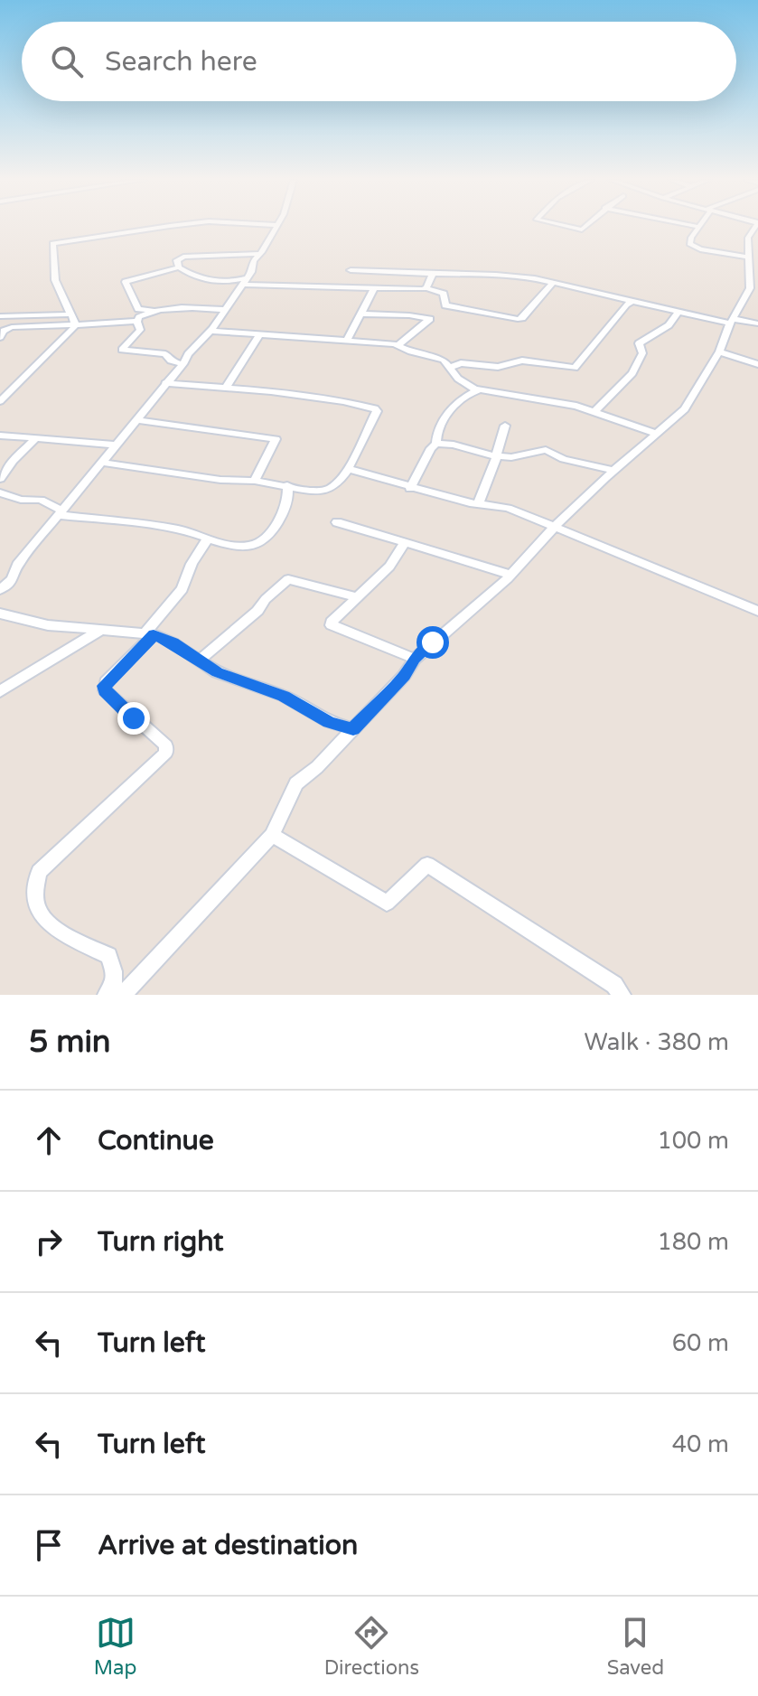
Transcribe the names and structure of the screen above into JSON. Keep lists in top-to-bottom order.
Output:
{
  "page": {
    "search": "Search here",
    "heading": ["5 min", "Walk · 380 m"],
    "list": [
      ["Continue", "100 m"],
      ["Turn right", "180 m"],
      ["Turn left", "60 m"],
      ["Turn left", "40 m"],
      "Arrive at destination"
    ],
    "nav": ["Map", "Directions", "Saved"]
  }
}
